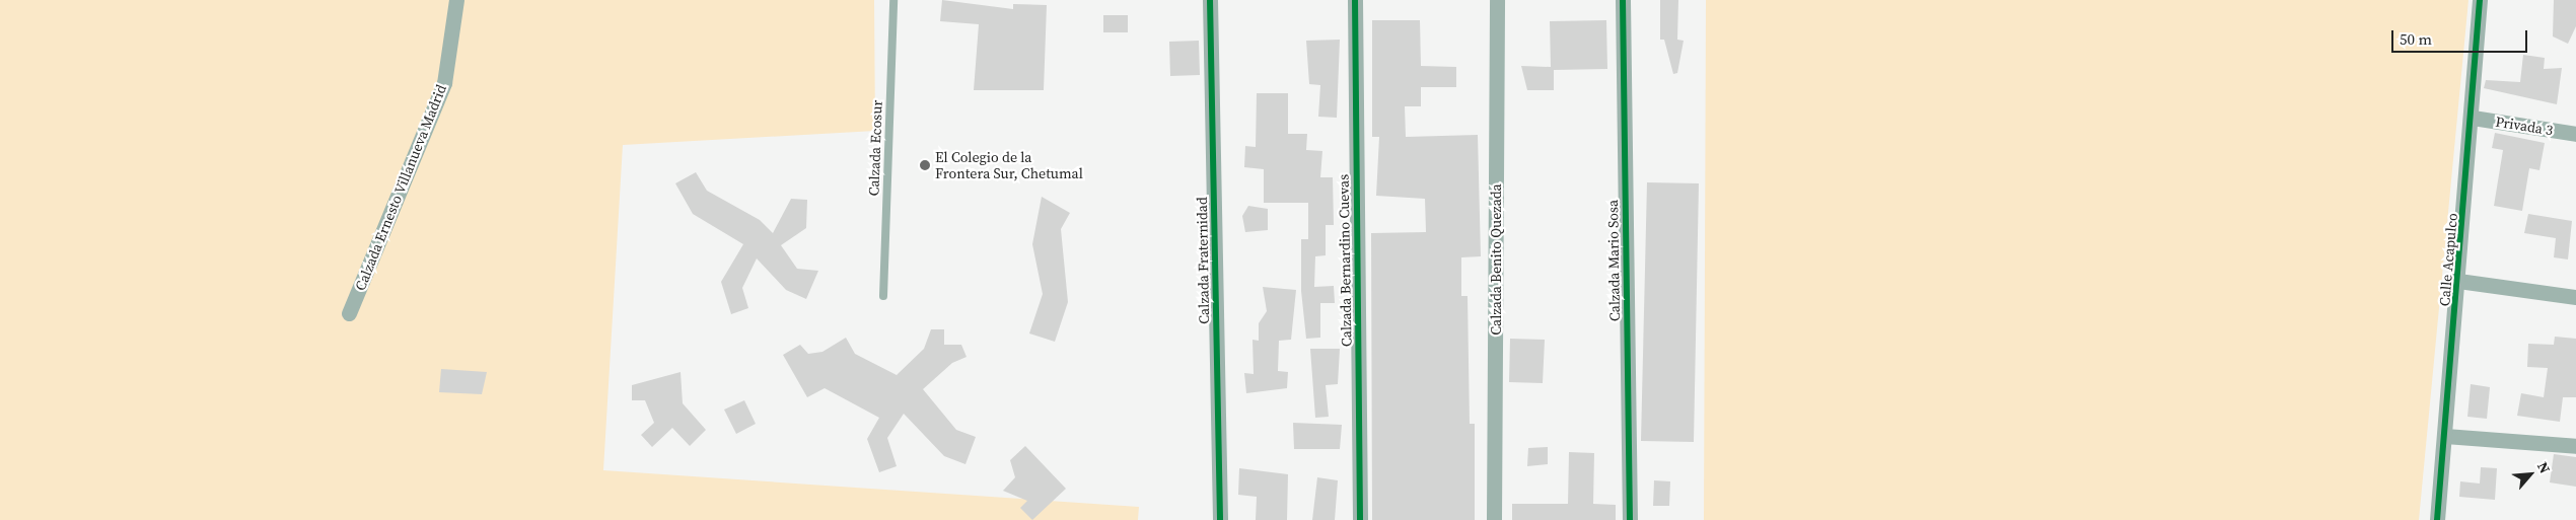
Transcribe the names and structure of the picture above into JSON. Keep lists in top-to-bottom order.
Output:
{
  "streets": {
    "street": [
      "Privada 3",
      "Calzada Ernesto Villanueva Madrid",
      "Calzada Benito Quezada",
      "Calle Acapulco",
      "Calzada Fraternidad",
      "Calzada Bernardino Cuevas",
      "Calzada Mario Sosa"
    ],
    "lane": ["Calzada Ecosur"]
  },
  "crossings": [
    ["Privada 3", "Calle Acapulco"]
  ],
  "places": ["El Colegio de la Frontera Sur, Chetumal"],
  "scale_bar": "50 m",
  "north": "top right"
}
